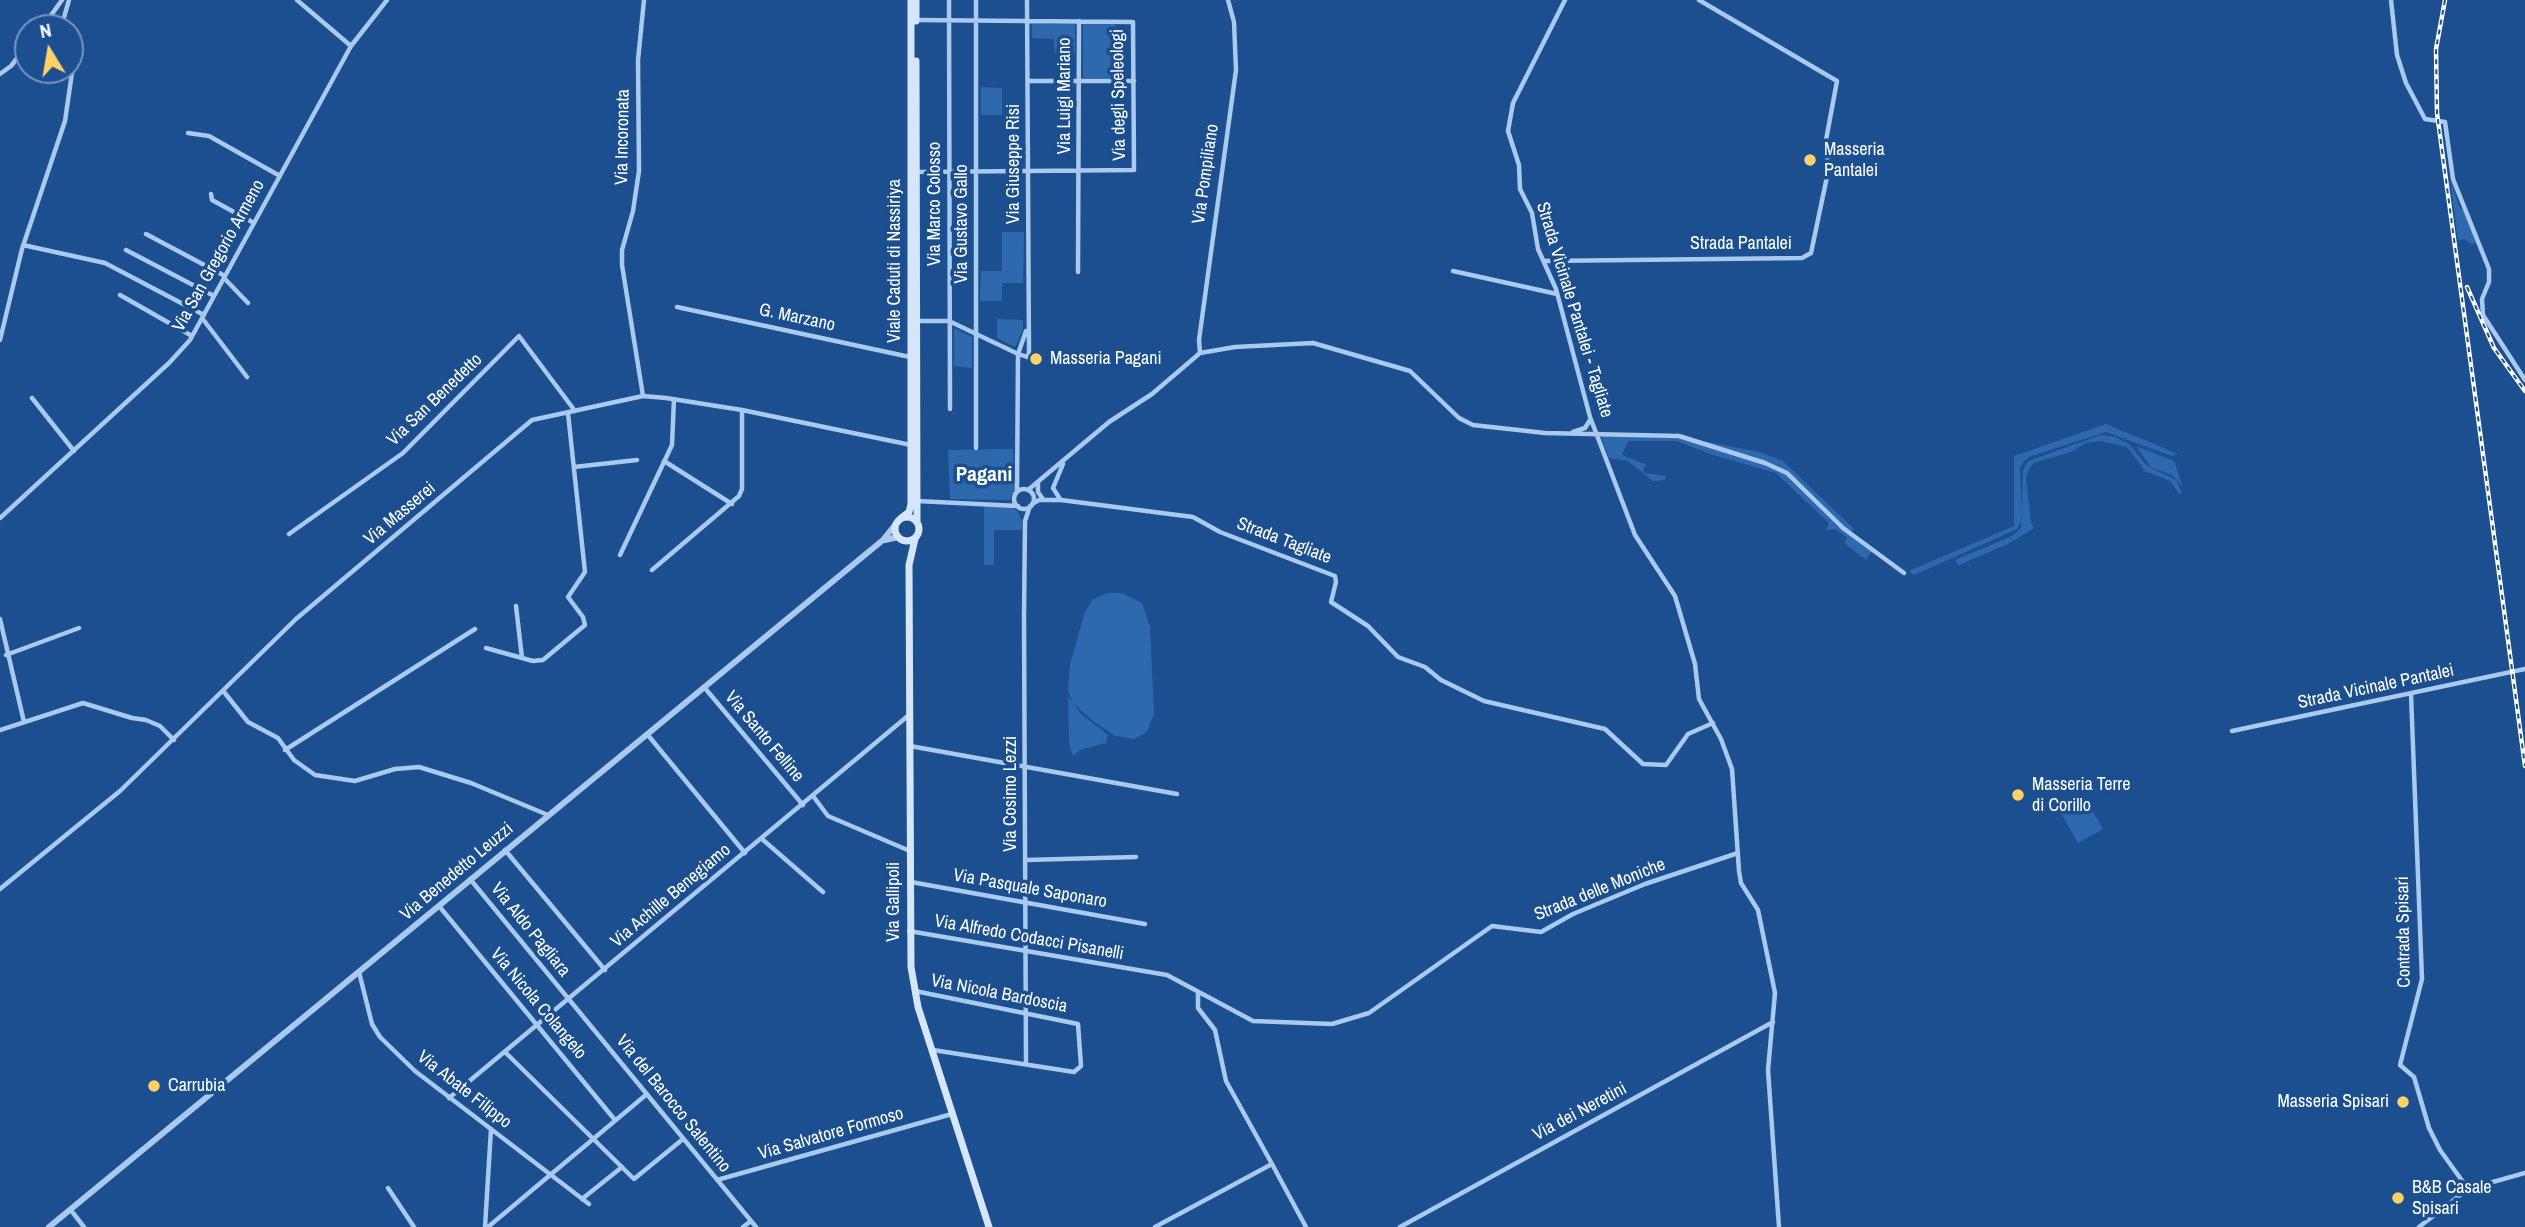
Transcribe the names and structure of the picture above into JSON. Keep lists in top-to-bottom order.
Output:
{
  "streets": {
    "main road": ["Viale Caduti di Nassiriya", "Via Gallipoli"],
    "street": [
      "Via degli Speleologi",
      "Via Luigi Mariano",
      "Via Incoronata",
      "Via Giuseppe Risi",
      "Via Pompiliano",
      "Via Marco Colosso",
      "Via Gustavo Gallo",
      "Strada Pantalei",
      "Via San Gregorio Armeno",
      "Strada Vicinale Pantalei - Tagliate",
      "G. Marzano",
      "Via San Benedetto",
      "Via Masserei",
      "Strada Tagliate",
      "Strada Vicinale Pantalei",
      "Via Santo Felline",
      "Via Cosimo Lezzi",
      "Via Benedetto Leuzzi",
      "Via Pasquale Saponaro",
      "Strada delle Moniche",
      "Via Achille Benegiamo",
      "Via Aldo Pagliara",
      "Contrada Spisari",
      "Via Alfredo Codacci Pisanelli",
      "Via Nicola Bardoscia",
      "Via Nicola Colangelo",
      "Via Abate Filippo",
      "Via del Barocco Salentino",
      "Via dei Neretini",
      "Via Salvatore Formoso"
    ]
  },
  "crossings": [
    ["Via degli Speleologi", "Via Luigi Mariano"],
    ["Via Incoronata", "Via Masserei"],
    ["Via Giuseppe Risi", "Strada Tagliate"],
    ["Via Giuseppe Risi", "Via Cosimo Lezzi"],
    ["Strada Pantalei", "Strada Vicinale Pantalei - Tagliate"],
    ["Viale Caduti di Nassiriya", "G. Marzano"],
    ["Viale Caduti di Nassiriya", "Via Masserei"],
    ["Viale Caduti di Nassiriya", "Via Benedetto Leuzzi"],
    ["Viale Caduti di Nassiriya", "Via Gallipoli"],
    ["Strada Vicinale Pantalei - Tagliate", "Strada Tagliate"],
    ["Strada Vicinale Pantalei - Tagliate", "Strada delle Moniche"],
    ["Strada Vicinale Pantalei - Tagliate", "Via dei Neretini"],
    ["Via San Benedetto", "Via Masserei"],
    ["Strada Tagliate", "Via Cosimo Lezzi"],
    ["Strada Vicinale Pantalei", "Contrada Spisari"],
    ["Via Santo Felline", "Via Benedetto Leuzzi"],
    ["Via Santo Felline", "Via Achille Benegiamo"],
    ["Via Cosimo Lezzi", "Via Pasquale Saponaro"],
    ["Via Cosimo Lezzi", "Via Alfredo Codacci Pisanelli"],
    ["Via Cosimo Lezzi", "Via Nicola Bardoscia"],
    ["Via Benedetto Leuzzi", "Via Gallipoli"],
    ["Via Benedetto Leuzzi", "Via Aldo Pagliara"],
    ["Via Benedetto Leuzzi", "Via Nicola Colangelo"],
    ["Via Benedetto Leuzzi", "Via Abate Filippo"],
    ["Via Pasquale Saponaro", "Via Gallipoli"],
    ["Strada delle Moniche", "Via Alfredo Codacci Pisanelli"],
    ["Via Achille Benegiamo", "Via Gallipoli"],
    ["Via Achille Benegiamo", "Via Aldo Pagliara"],
    ["Via Achille Benegiamo", "Via Nicola Colangelo"],
    ["Via Achille Benegiamo", "Via Abate Filippo"],
    ["Via Achille Benegiamo", "Via del Barocco Salentino"],
    ["Via Gallipoli", "Via Alfredo Codacci Pisanelli"],
    ["Via Gallipoli", "Via Nicola Bardoscia"],
    ["Via Gallipoli", "Via Salvatore Formoso"],
    ["Via Aldo Pagliara", "Via del Barocco Salentino"],
    ["Via del Barocco Salentino", "Via Salvatore Formoso"]
  ],
  "districts": ["Pagani"],
  "places": [
    "Masseria Pantalei",
    "Masseria Pagani",
    "Masseria Terre di Corillo",
    "Carrubia",
    "Masseria Spisari",
    "B&B Casale Spisari"
  ],
  "north": "top"
}
